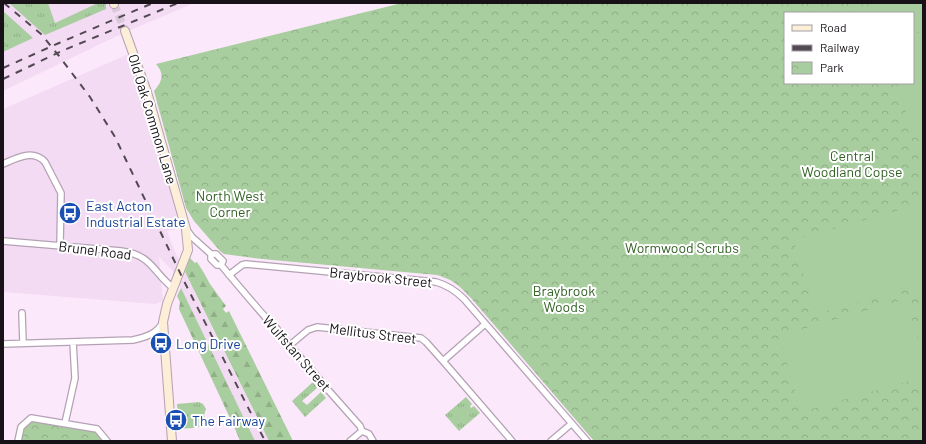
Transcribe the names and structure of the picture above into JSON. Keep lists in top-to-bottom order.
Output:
{
  "streets": {
    "street": [
      "Old Oak Common Lane",
      "Brunel Road",
      "Braybrook Street",
      "Mellitus Street",
      "Wulfstan Street"
    ]
  },
  "crossings": [
    ["Old Oak Common Lane", "Brunel Road"],
    ["Old Oak Common Lane", "Wulfstan Street"],
    ["Braybrook Street", "Wulfstan Street"],
    ["Mellitus Street", "Wulfstan Street"]
  ],
  "parks": [
    "Central Woodland Copse",
    "North West Corner",
    "Wormwood Scrubs",
    "Braybrook Woods"
  ],
  "places": {
    "bus stop": ["East Acton Industrial Estate", "Long Drive", "The Fairway"]
  },
  "legend": ["Road", "Railway", "Park"]
}
